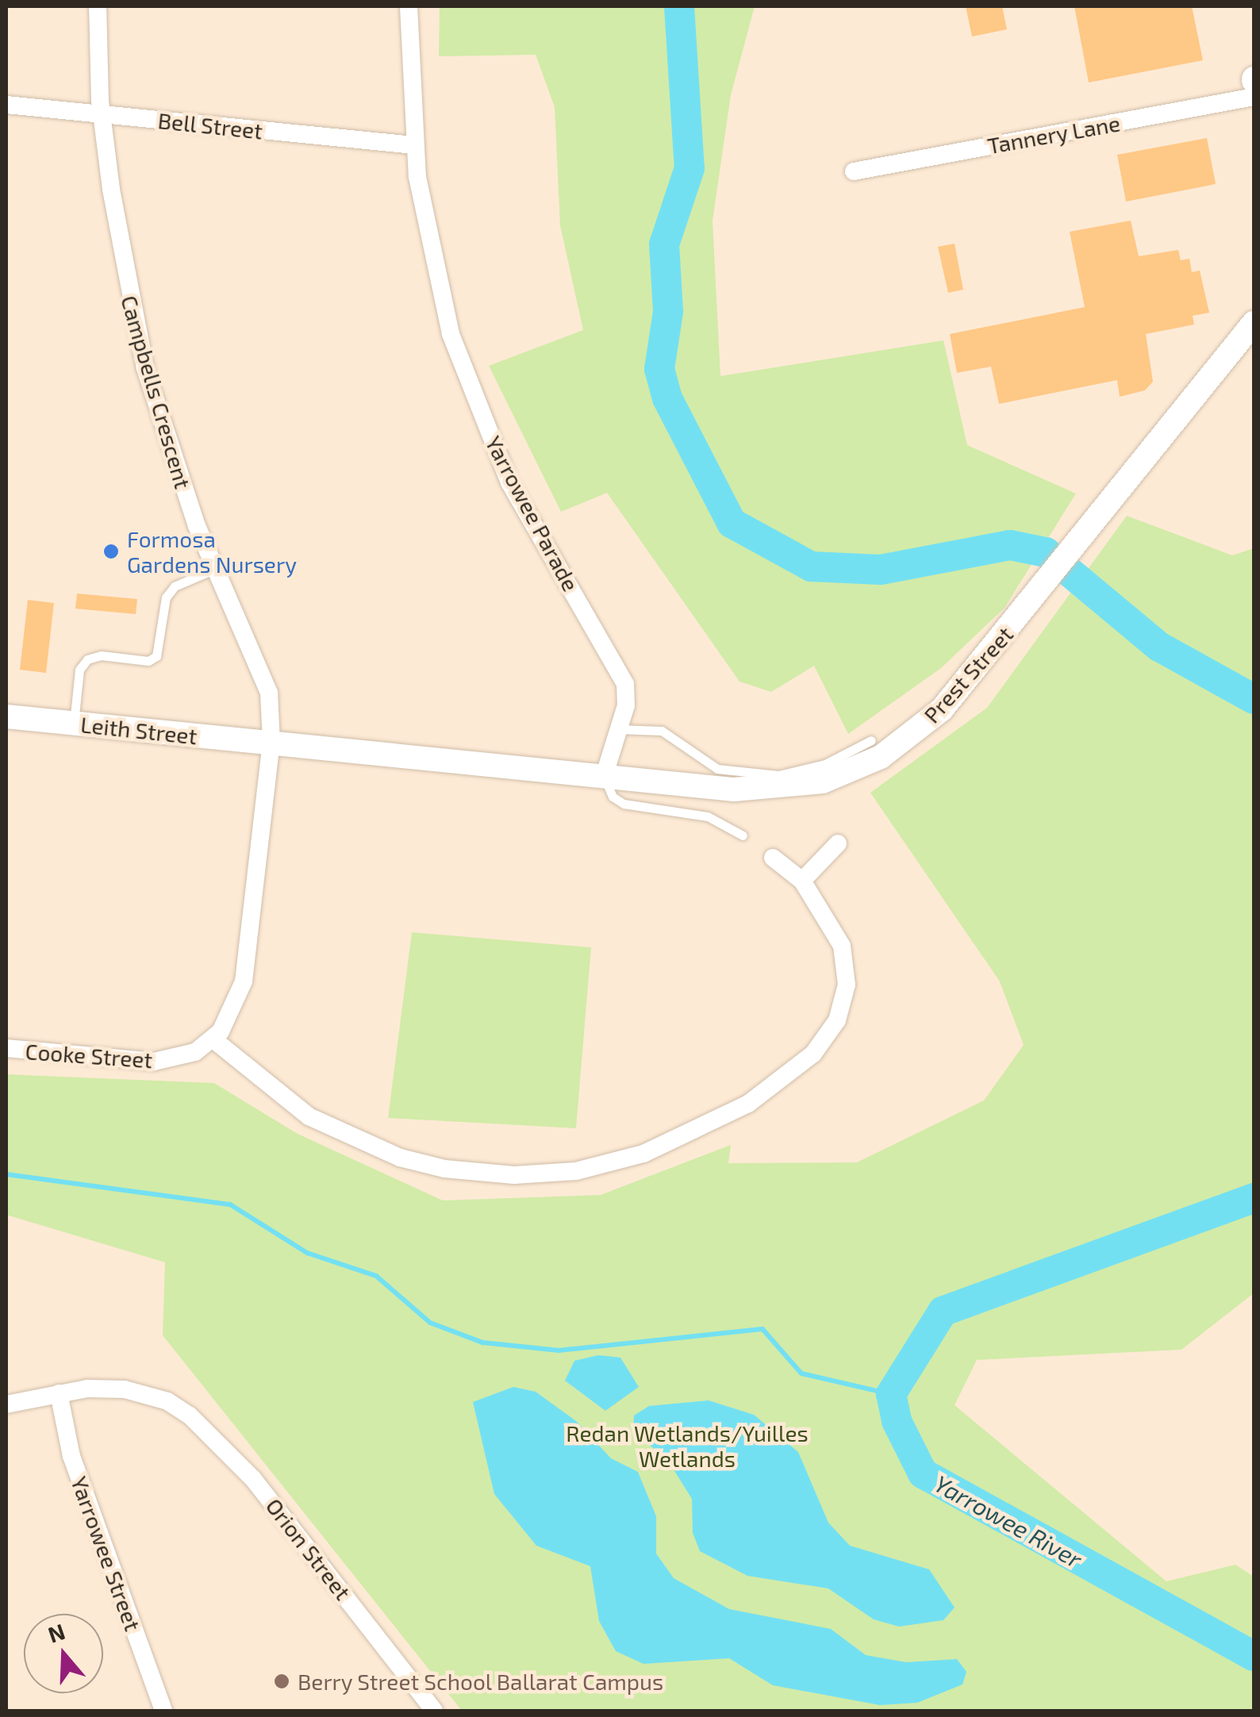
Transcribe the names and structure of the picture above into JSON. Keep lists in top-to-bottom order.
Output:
{
  "streets": {
    "main road": ["Prest Street", "Leith Street"],
    "street": [
      "Bell Street",
      "Tannery Lane",
      "Campbells Crescent",
      "Yarrowee Parade",
      "Cooke Street",
      "Orion Street",
      "Yarrowee Street"
    ]
  },
  "crossings": [
    ["Bell Street", "Campbells Crescent"],
    ["Bell Street", "Yarrowee Parade"],
    ["Campbells Crescent", "Prest Street"],
    ["Campbells Crescent", "Leith Street"],
    ["Campbells Crescent", "Cooke Street"],
    ["Yarrowee Parade", "Prest Street"],
    ["Prest Street", "Leith Street"],
    ["Orion Street", "Yarrowee Street"]
  ],
  "water": ["Yarrowee River"],
  "parks": ["Redan Wetlands/Yuilles Wetlands"],
  "places": ["Formosa Gardens Nursery", "Berry Street School Ballarat Campus"],
  "north": "top"
}
